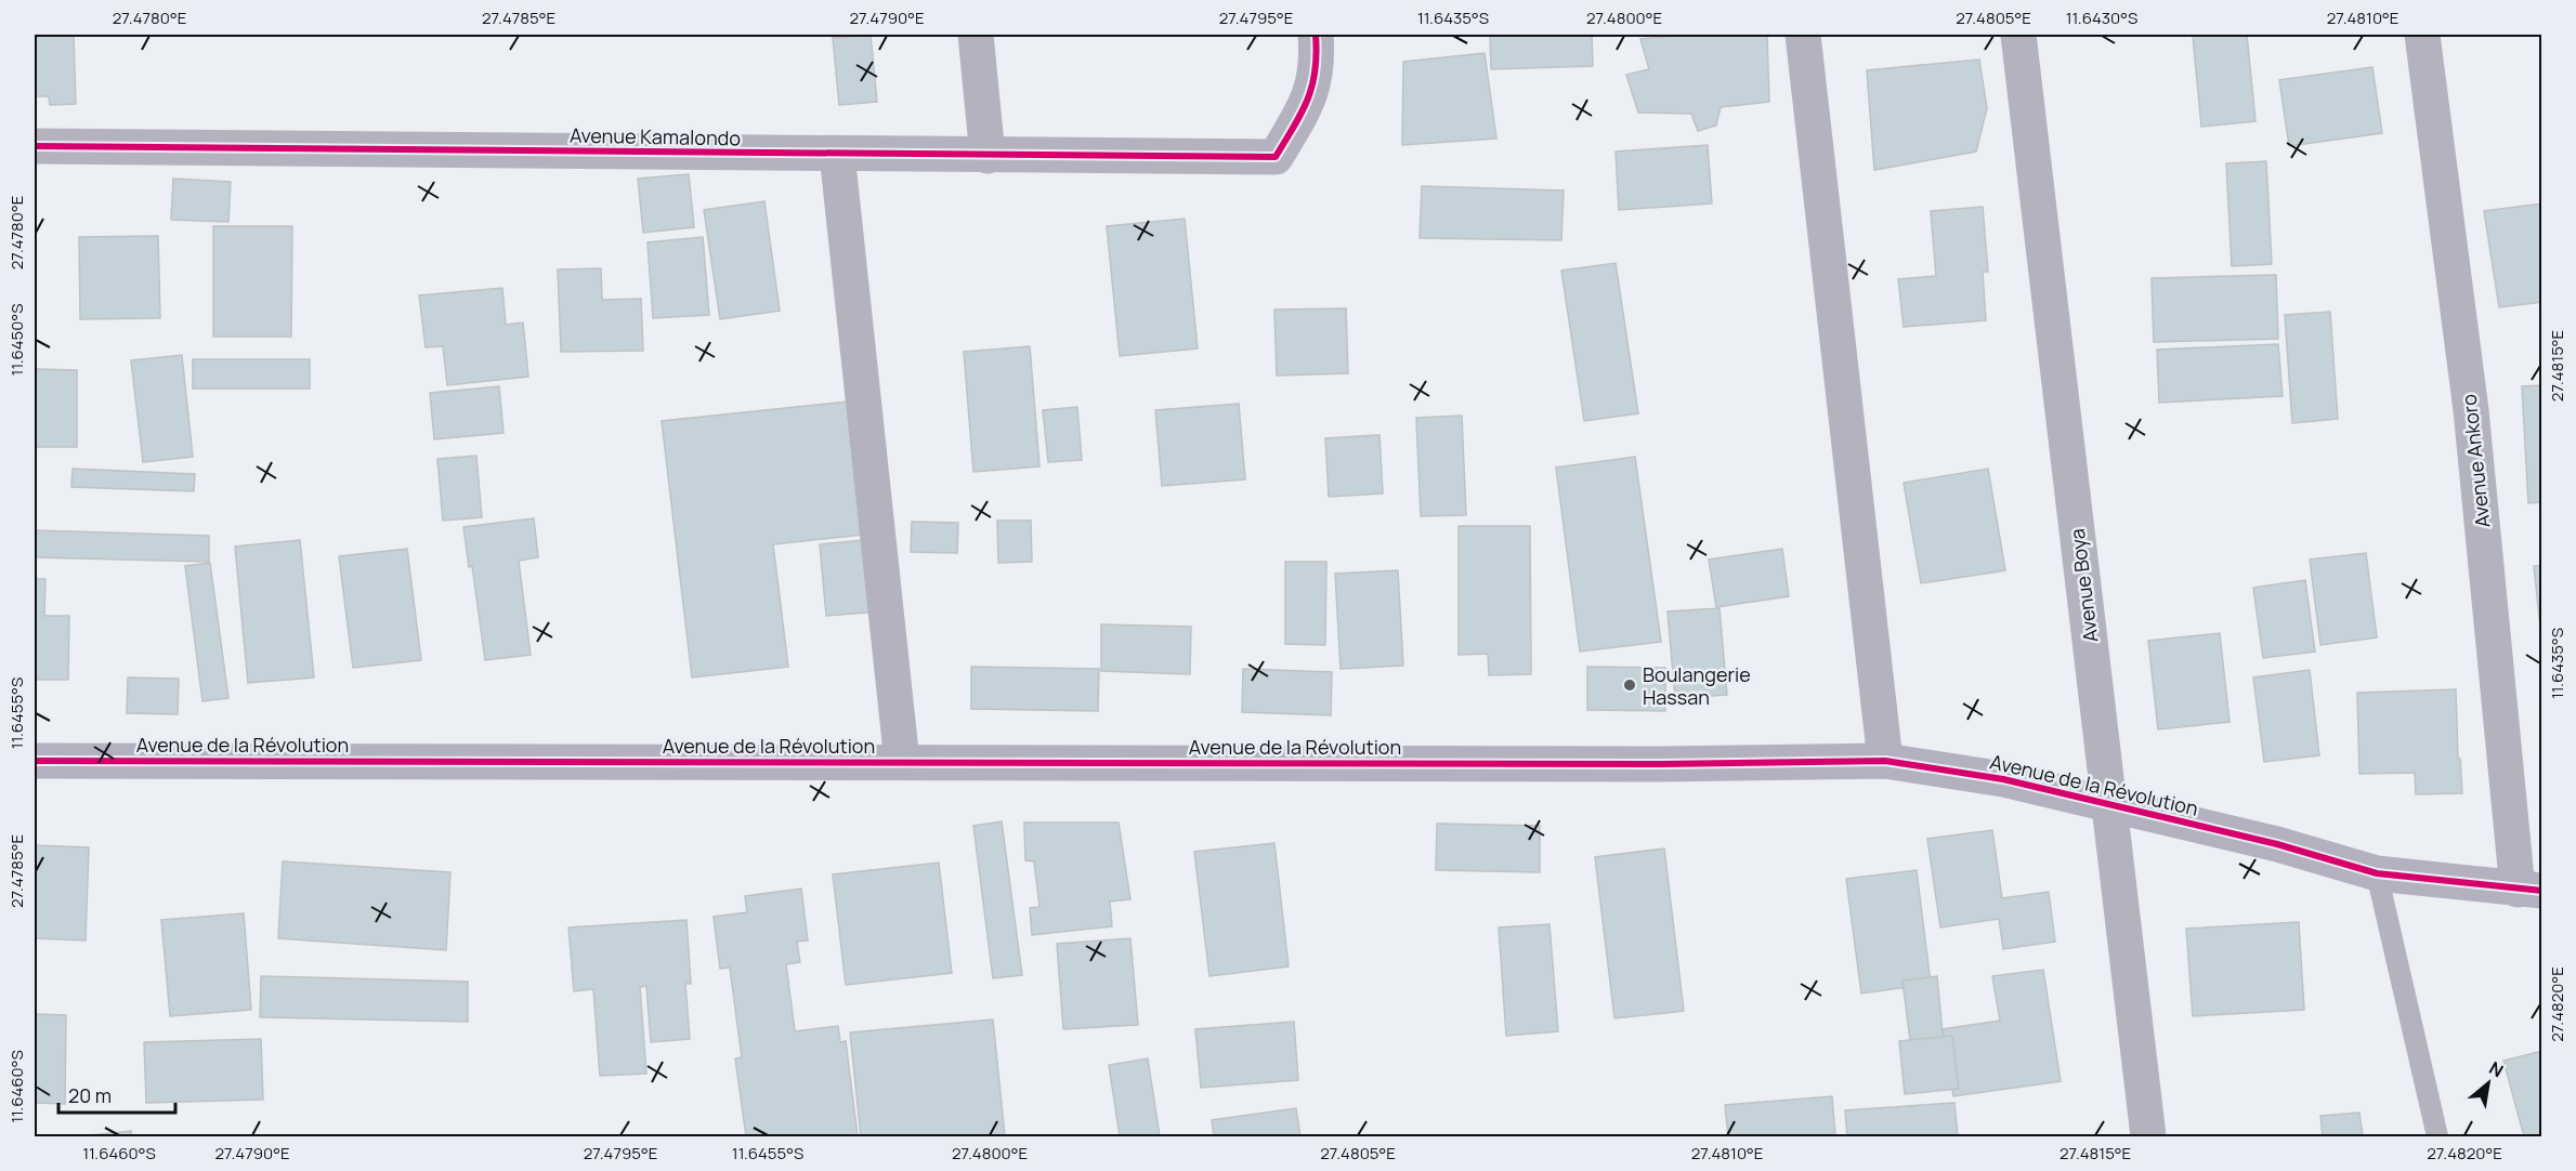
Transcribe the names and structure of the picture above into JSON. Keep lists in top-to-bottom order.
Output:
{
  "streets": {
    "street": [
      "Avenue Kamalondo",
      "Avenue Ankoro",
      "Avenue Boya",
      "Avenue de la Révolution"
    ]
  },
  "crossings": [
    ["Avenue Ankoro", "Avenue de la Révolution"],
    ["Avenue Boya", "Avenue de la Révolution"]
  ],
  "places": ["Boulangerie Hassan"],
  "scale_bar": "20 m",
  "north": "top right",
  "coordinates": [
    "27.4780°E",
    "27.4785°E",
    "27.4790°E",
    "27.4795°E",
    "11.6435°S",
    "27.4800°E",
    "27.4805°E",
    "11.6430°S",
    "27.4810°E",
    "11.6450°S",
    "27.4815°E",
    "11.6455°S",
    "27.4820°E",
    "11.6460°S"
  ]
}
